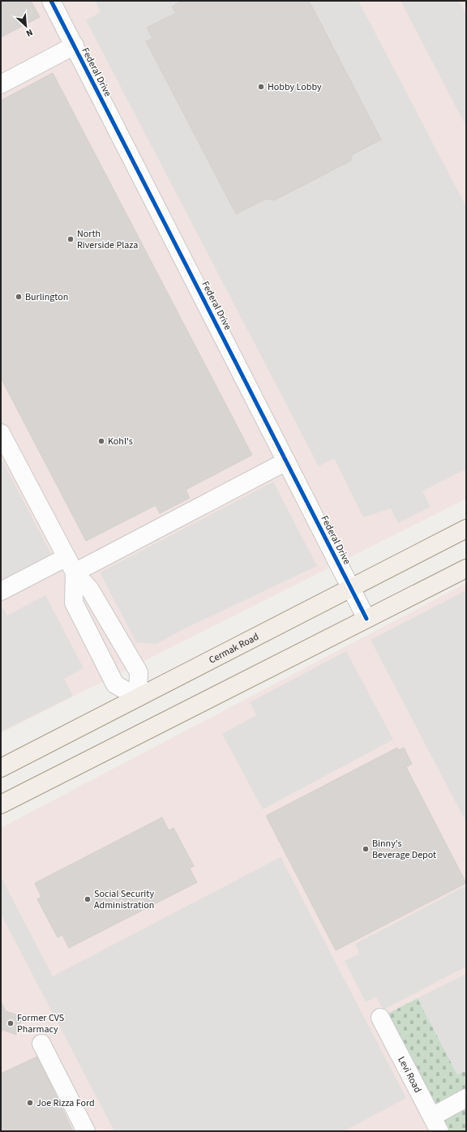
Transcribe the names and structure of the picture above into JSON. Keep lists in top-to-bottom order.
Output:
{
  "streets": {
    "main road": ["Cermak Road"],
    "street": ["Federal Drive", "Levi Road"]
  },
  "crossings": [
    ["Federal Drive", "Cermak Road"]
  ],
  "places": [
    "Hobby Lobby",
    "North Riverside Plaza",
    "Burlington",
    "Kohl's",
    "Binny's Beverage Depot",
    "Social Security Administration",
    "Former CVS Pharmacy",
    "Joe Rizza Ford"
  ],
  "north": "bottom right"
}
